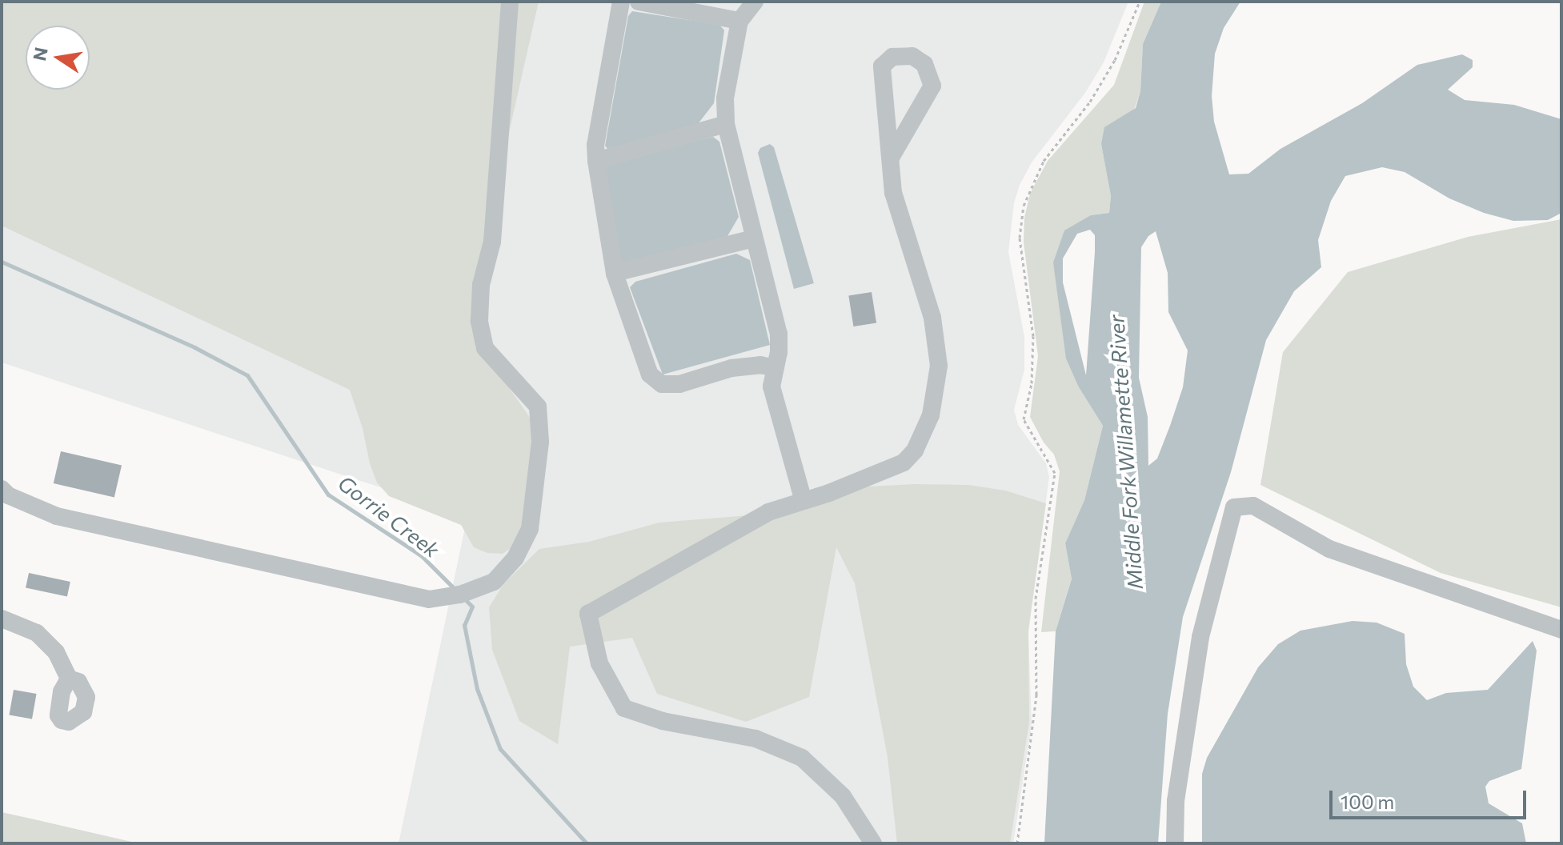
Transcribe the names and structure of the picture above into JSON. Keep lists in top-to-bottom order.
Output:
{
  "water": ["Middle Fork Willamette River", "Gorrie Creek"],
  "scale_bar": "100 m",
  "north": "left"
}
